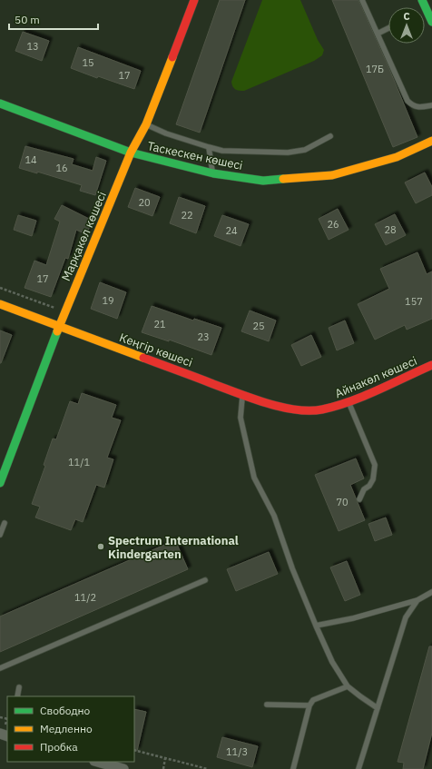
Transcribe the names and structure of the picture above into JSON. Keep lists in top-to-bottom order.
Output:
{
  "streets": {
    "street": [
      "Таскескен көшесі",
      "Марқакөл көшесі",
      "Кеңгір көшесі",
      "Айнакөл көшесі"
    ]
  },
  "crossings": [
    ["Таскескен көшесі", "Марқакөл көшесі"],
    ["Марқакөл көшесі", "Кеңгір көшесі"],
    ["Кеңгір көшесі", "Айнакөл көшесі"]
  ],
  "places": ["Spectrum International Kindergarten"],
  "house_numbers": [
    "13",
    "15",
    "17Б",
    "17",
    "14",
    "16",
    "20",
    "22",
    "26",
    "28",
    "24",
    "17",
    "19",
    "157",
    "21",
    "25",
    "23",
    "11/1",
    "70",
    "11/2",
    "11/3"
  ],
  "legend": ["Свободно", "Медленно", "Пробка"],
  "scale_bar": "50 m",
  "north": "top"
}
